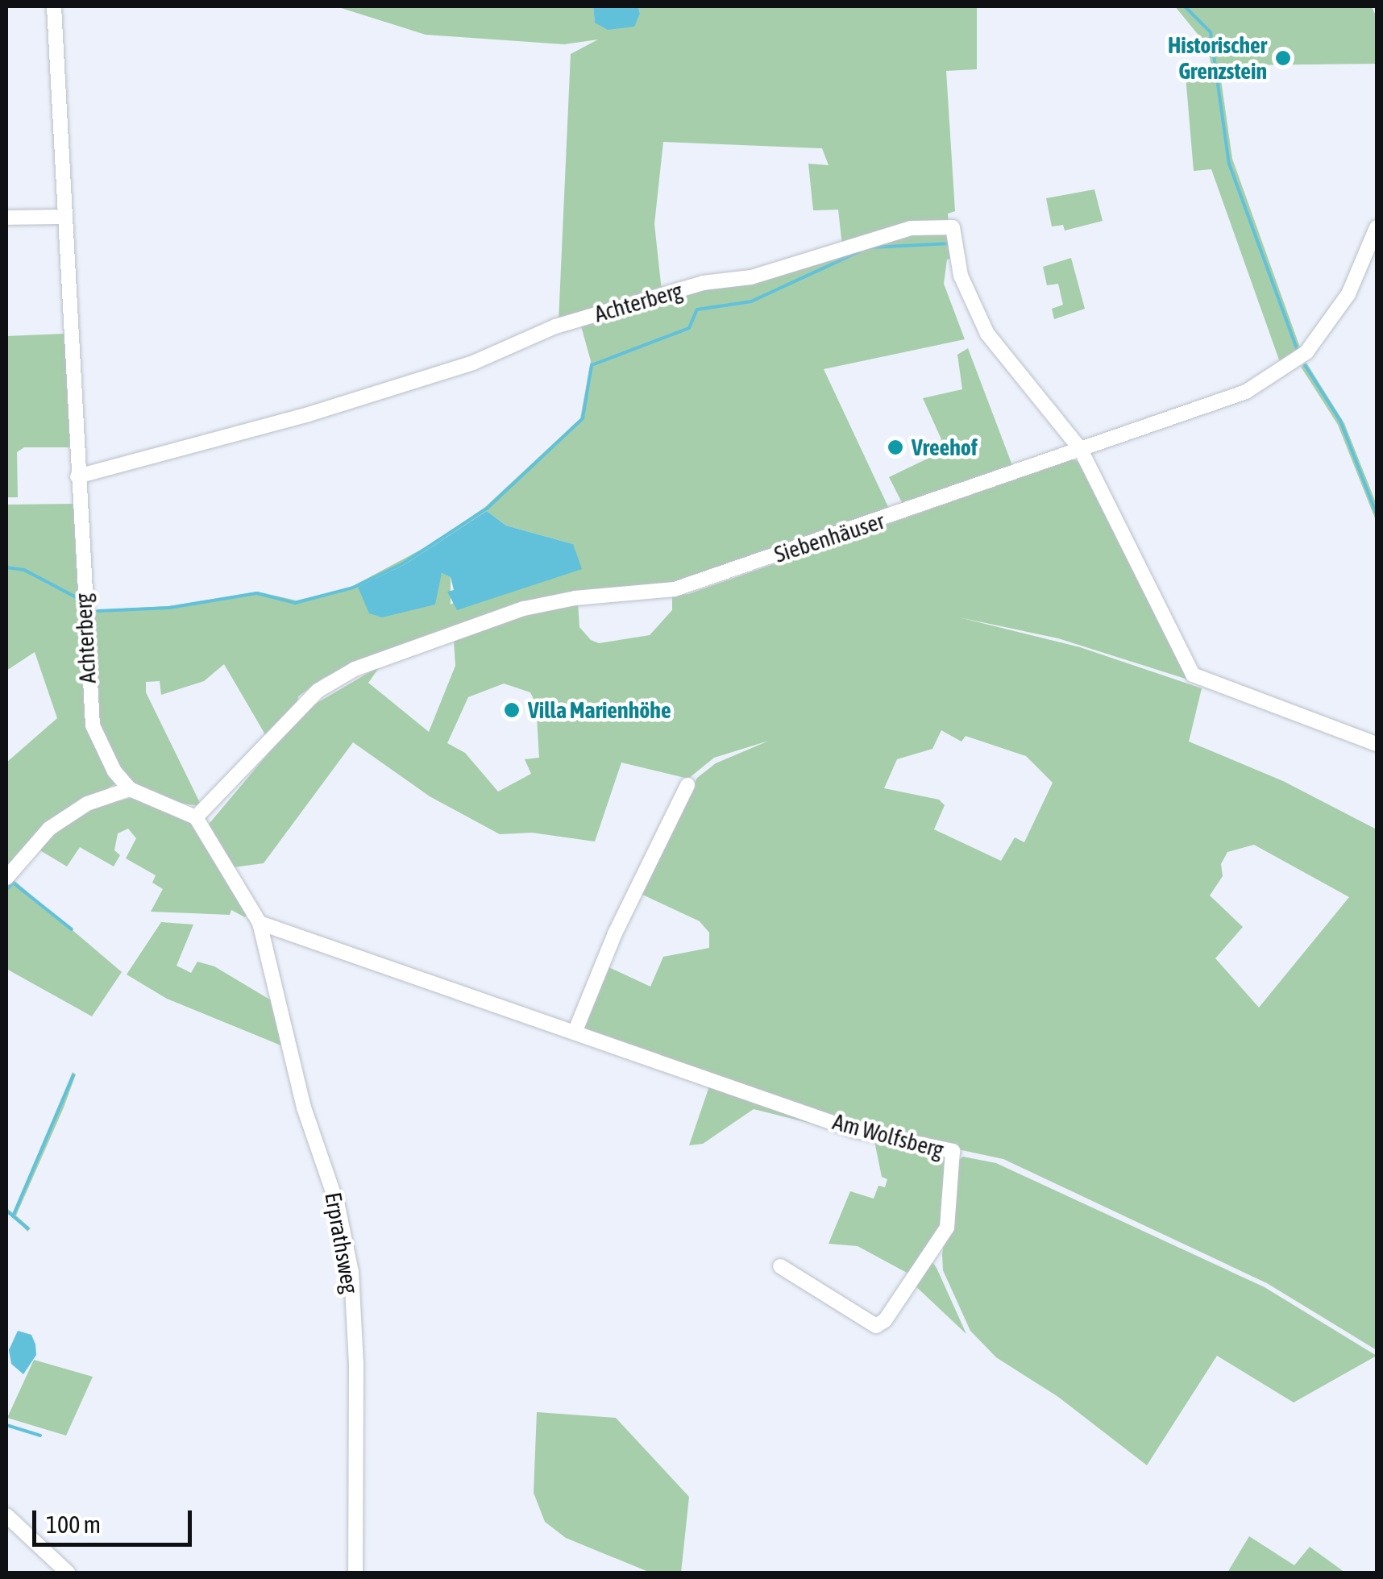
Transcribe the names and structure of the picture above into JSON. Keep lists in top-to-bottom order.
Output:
{
  "streets": {
    "street": [
      "Achterberg",
      "Siebenhäuser",
      "Am Wolfsberg",
      "Erprathsweg"
    ]
  },
  "crossings": [
    ["Achterberg", "Siebenhäuser"],
    ["Siebenhäuser", "Erprathsweg"],
    ["Am Wolfsberg", "Erprathsweg"]
  ],
  "places": ["Historischer Grenzstein", "Vreehof", "Villa Marienhöhe"],
  "scale_bar": "100 m"
}
